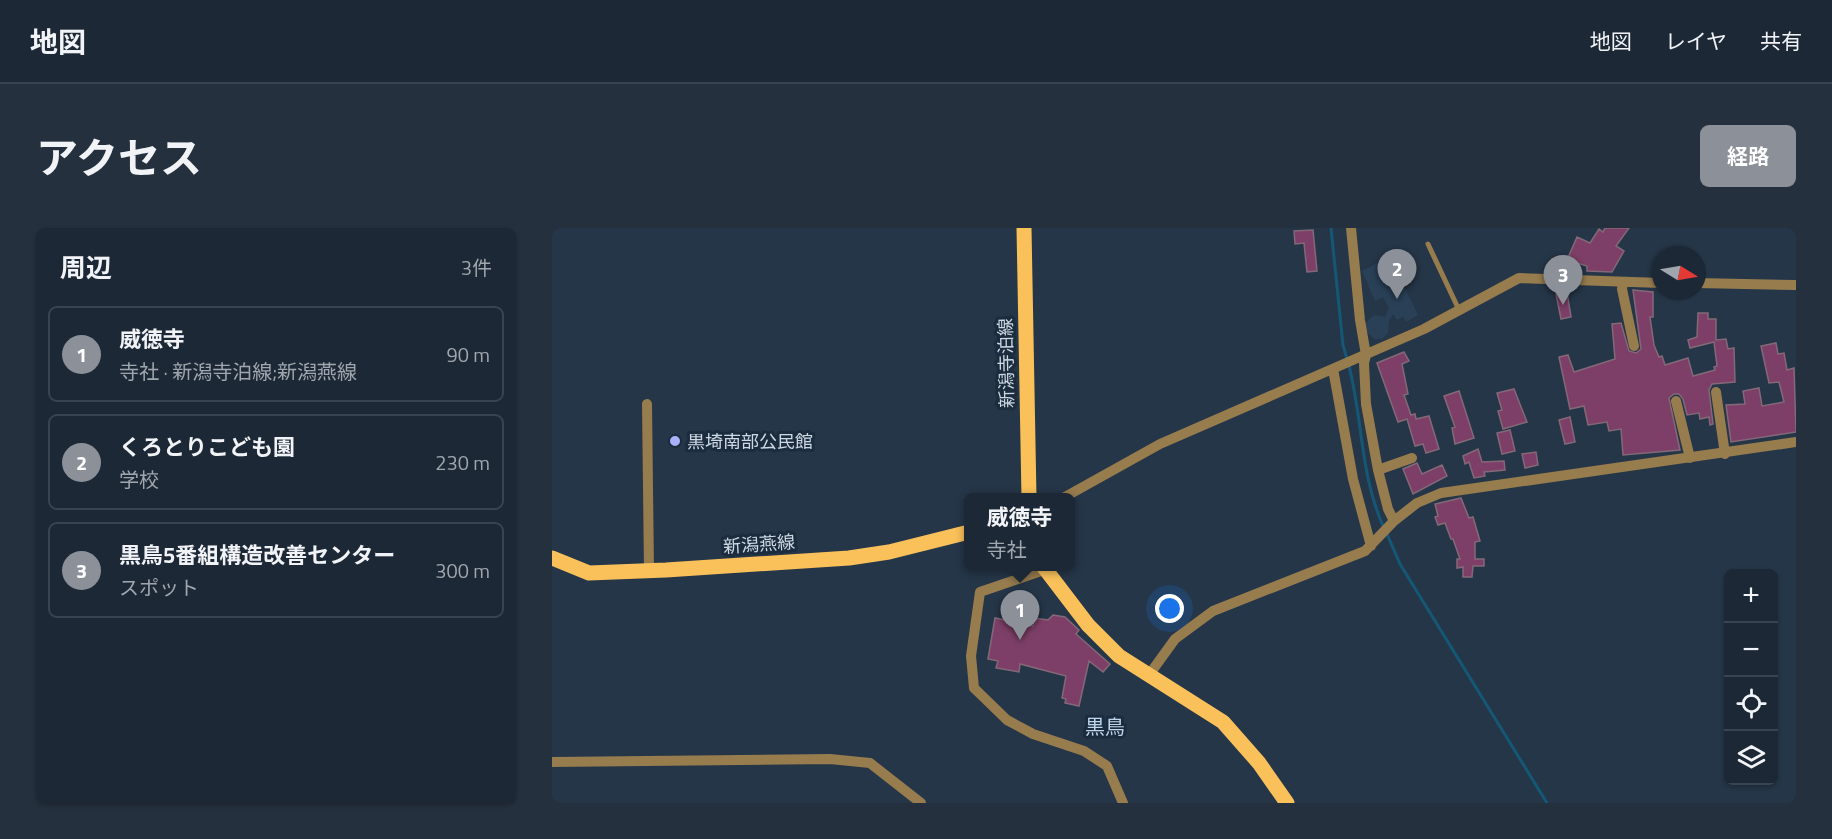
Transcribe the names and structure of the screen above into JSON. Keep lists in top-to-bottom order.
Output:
{
  "streets": {
    "main road": ["新潟寺泊線", "新潟燕線"]
  },
  "districts": ["黒鳥"],
  "places": ["黒埼南部公民館"],
  "north": "right",
  "page": {
    "header": "地図",
    "nav": ["地図", "レイヤ", "共有"],
    "title": "アクセス",
    "buttons": "経路",
    "heading": ["周辺", "3件"],
    "pins": ["2", "3", "1"],
    "list": [
      {
        "mark": "1",
        "name": "威徳寺",
        "note": "寺社 · 新潟寺泊線;新潟燕線",
        "value": "90 m"
      },
      {
        "mark": "2",
        "name": "くろとりこども園",
        "note": "学校",
        "value": "230 m"
      },
      {
        "mark": "3",
        "name": "黒鳥5番組構造改善センター",
        "note": "スポット",
        "value": "300 m"
      }
    ],
    "popup": ["威徳寺", "寺社"],
    "map_buttons": ["+", "−"]
  }
}
